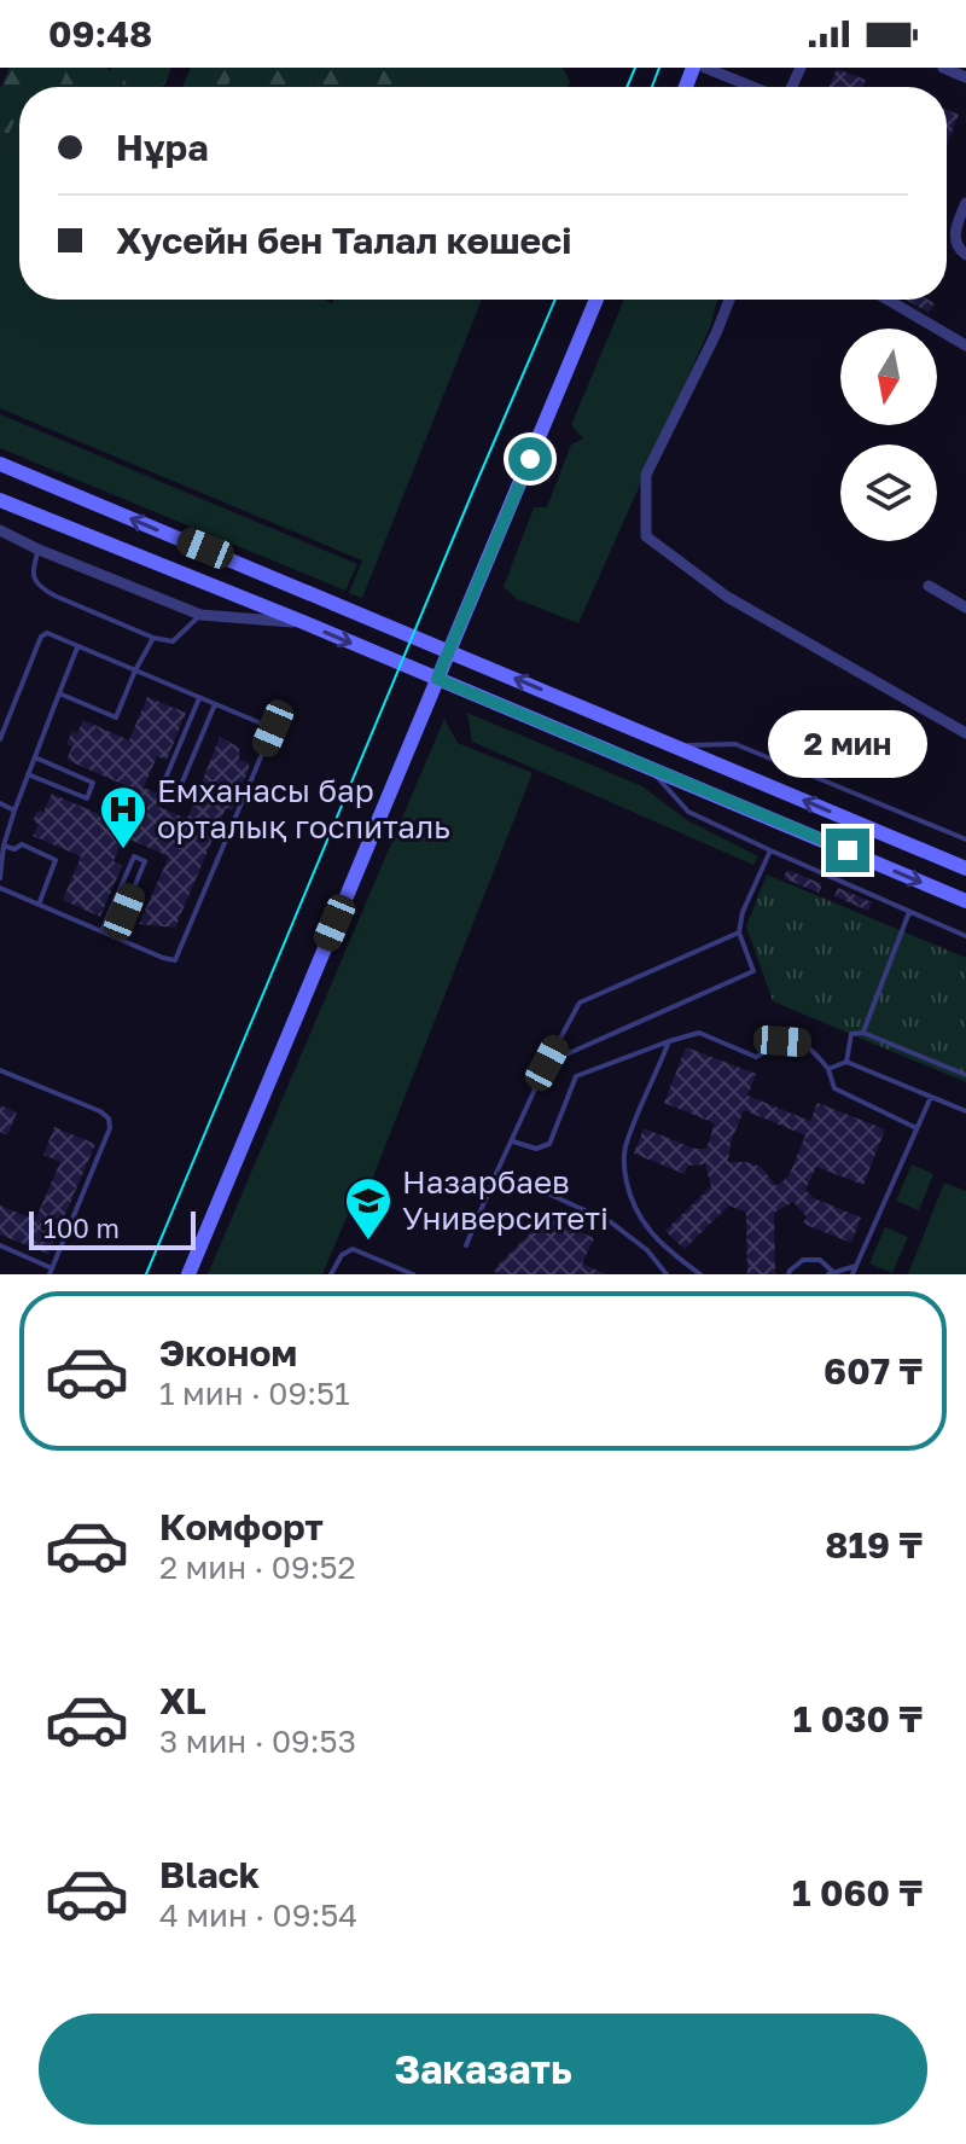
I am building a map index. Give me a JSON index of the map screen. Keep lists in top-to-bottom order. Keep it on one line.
{"places":{"hospital":["Емханасы бар орталық госпиталь"],"school or university":["Назарбаев Университеті"]},"scale_bar":"100 m","north":"bottom","page":{"status":"09:48","banner":["Нұра","Хусейн бен Талал көшесі"],"bubble":"2 мин","scale":"100 m","list":[{"name":"Эконом","note":"1 мин · 09:51","value":"607 ₸"},{"name":"Комфорт","note":"2 мин · 09:52","value":"819 ₸"},{"name":"XL","note":"3 мин · 09:53","value":"1 030 ₸"},{"name":"Black","note":"4 мин · 09:54","value":"1 060 ₸"}],"buttons":"Заказать"}}
